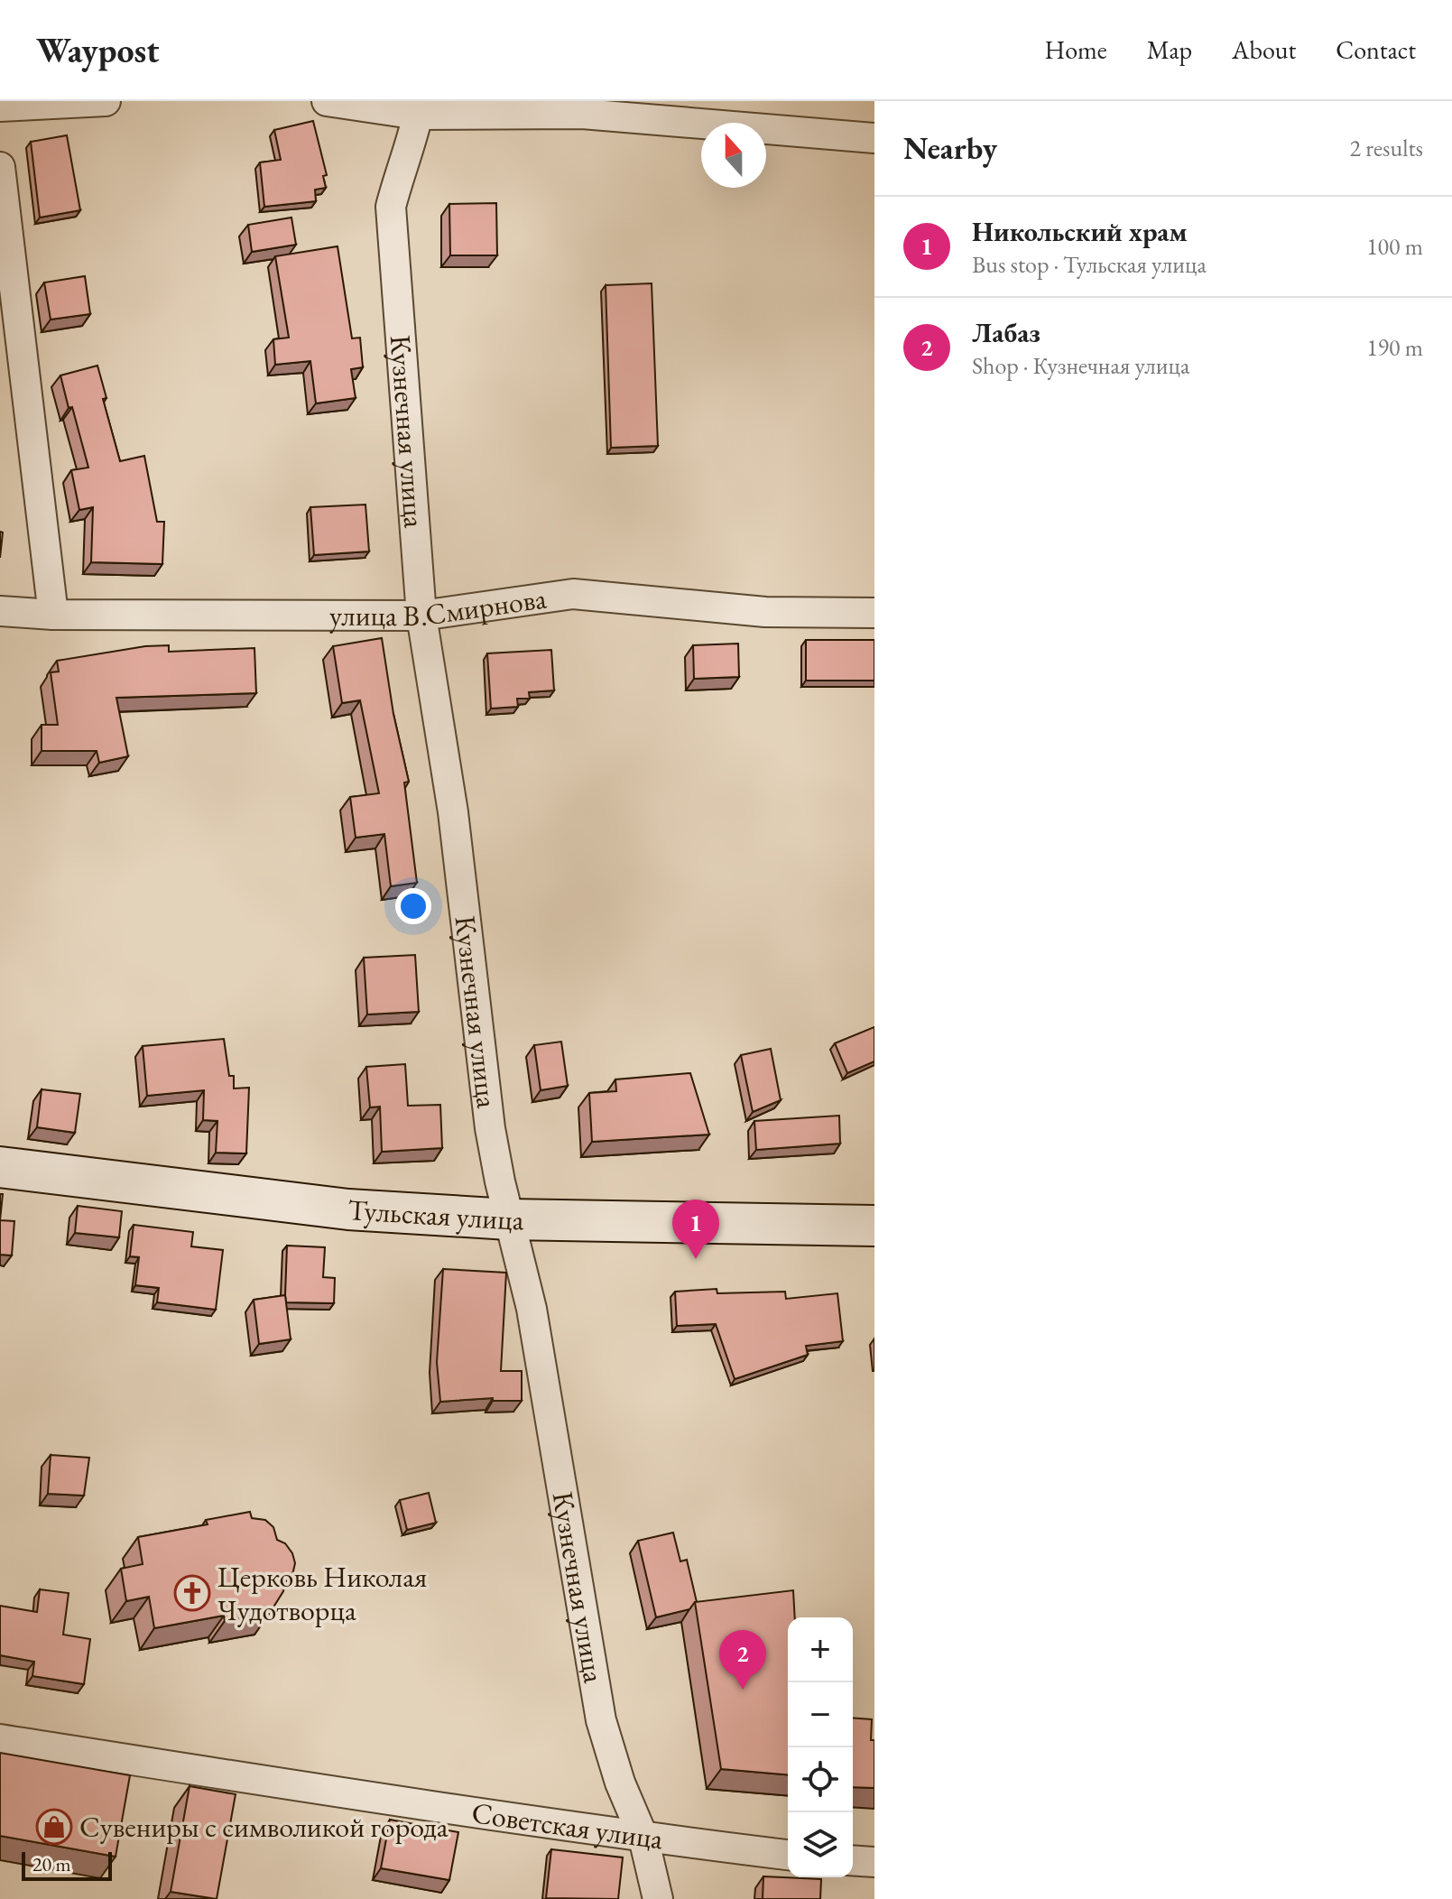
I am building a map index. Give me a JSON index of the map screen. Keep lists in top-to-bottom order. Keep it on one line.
{"streets":{"main road":["Тульская улица"],"street":["Кузнечная улица","улица В.Смирнова","Советская улица"]},"crossings":[["Кузнечная улица","улица В.Смирнова"],["Кузнечная улица","Тульская улица"],["Кузнечная улица","Советская улица"]],"places":{"church":["Церковь Николая Чудотворца"],"shop":["Сувениры с символикой города"]},"scale_bar":"20 m","north":"top","page":{"header":"Waypost","nav":["Home","Map","About","Contact"],"heading":["Nearby","2 results"],"list":[{"mark":"1","name":"Никольский храм","note":"Bus stop · Тульская улица","value":"100 m"},{"mark":"2","name":"Лабаз","note":"Shop · Кузнечная улица","value":"190 m"}],"pins":["1","2"],"map_buttons":["+","−"],"scale":"20 m"}}
